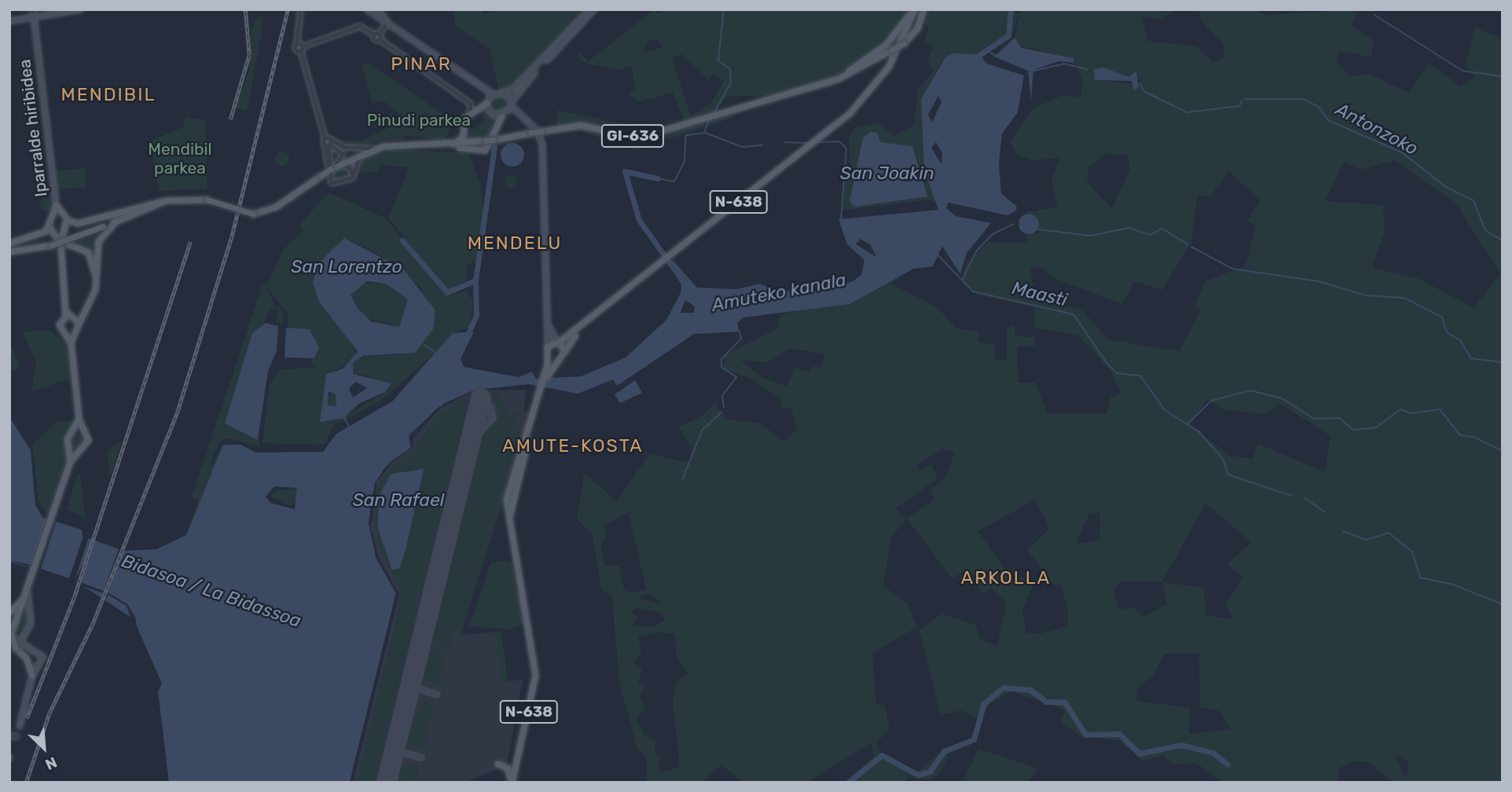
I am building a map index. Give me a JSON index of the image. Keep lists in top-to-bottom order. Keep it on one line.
{"streets":{"main road":["Iparralde hiribidea","GI-636","N-638"]},"crossings":[["GI-636","N-638"]],"districts":["PINAR","MENDIBIL","MENDELU","AMUTE-KOSTA","ARKOLLA"],"water":["Antonzoko","San Joakin","San Lorentzo","Amuteko kanala","Maasti","San Rafael","Bidasoa / La Bidassoa"],"parks":["Pinudi parkea","Mendibil parkea"],"north":"bottom right"}
